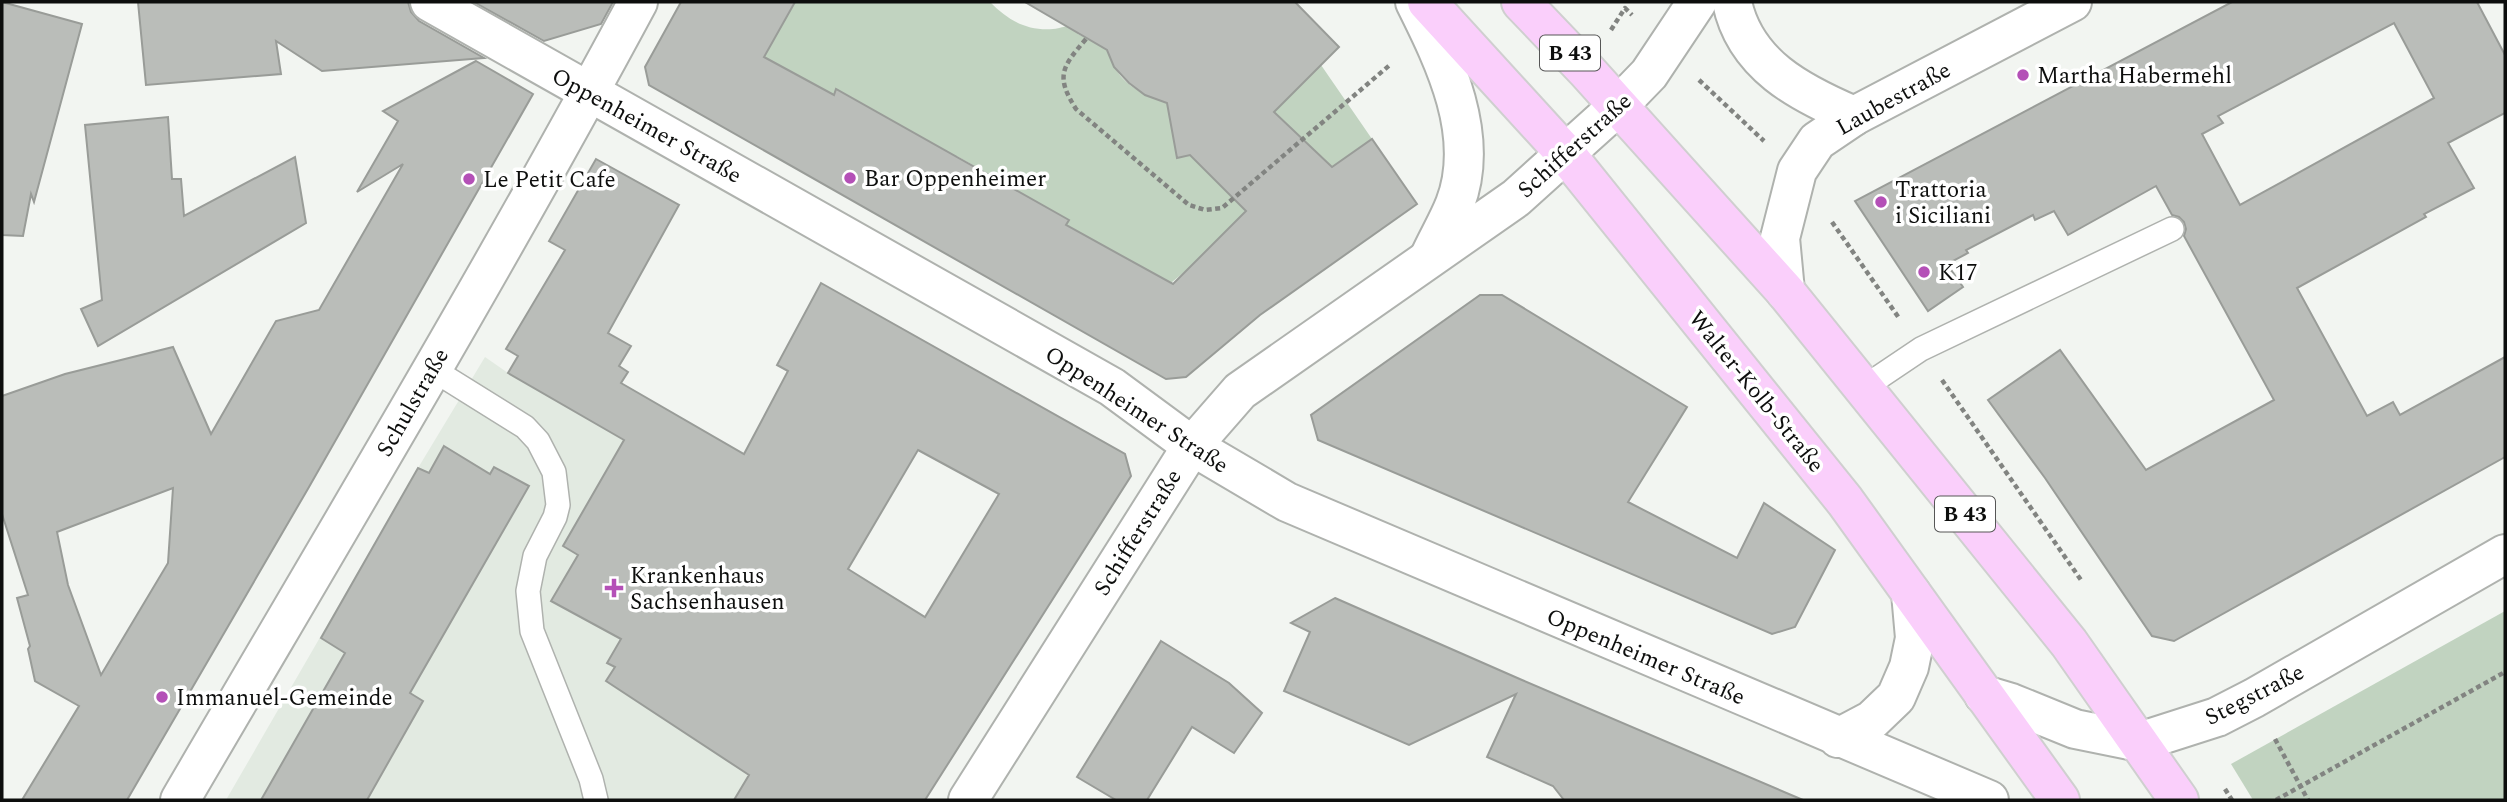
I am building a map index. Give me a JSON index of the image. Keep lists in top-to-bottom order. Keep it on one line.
{"streets":{"main road":["B 43","Walter-Kolb-Straße"],"street":["Laubestraße","Oppenheimer Straße","Schifferstraße","Schulstraße","Stegstraße"]},"crossings":[["B 43","Laubestraße"],["B 43","Schifferstraße"],["B 43","Stegstraße"],["Oppenheimer Straße","Schifferstraße"],["Oppenheimer Straße","Schulstraße"],["Schifferstraße","Walter-Kolb-Straße"],["Walter-Kolb-Straße","Stegstraße"]],"places":{"other":["Martha Habermehl","Bar Oppenheimer","Le Petit Cafe","Trattoria i Siciliani","K17","Immanuel-Gemeinde"],"health":["Krankenhaus Sachsenhausen"]}}
